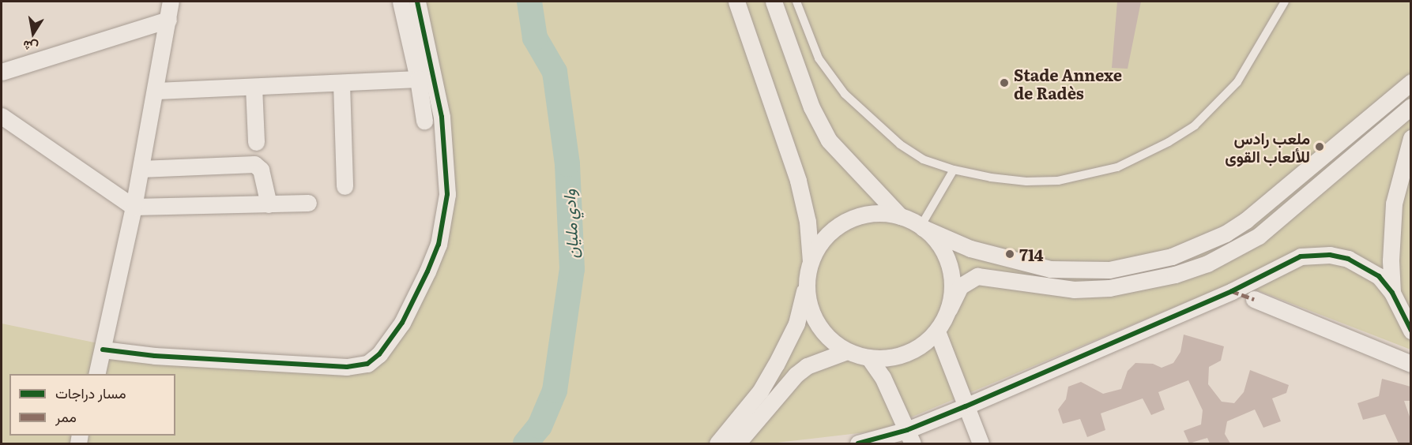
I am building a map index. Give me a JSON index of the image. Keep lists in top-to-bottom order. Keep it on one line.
{"water":["وادي مليان"],"places":["Stade Annexe de Radès","ملعب رادس للألعاب القوى","714"],"legend":["مسار دراجات","ممر"],"north":"bottom"}
